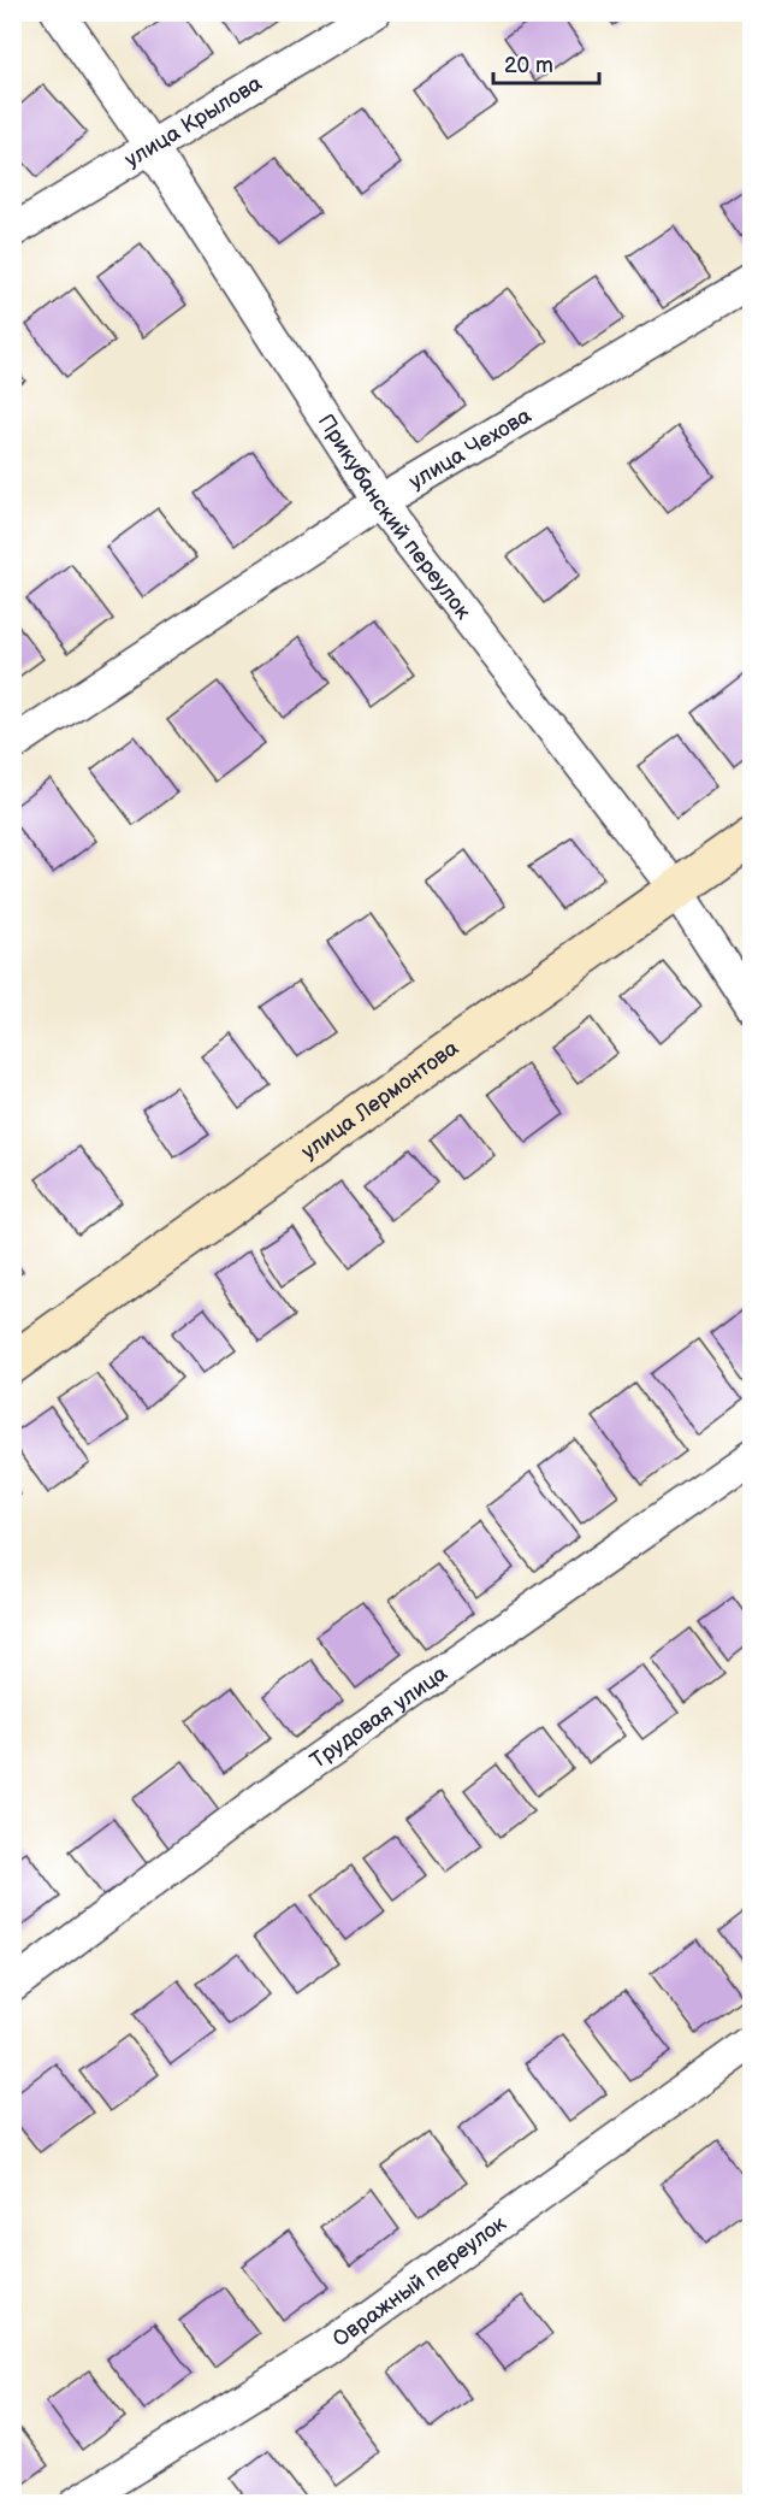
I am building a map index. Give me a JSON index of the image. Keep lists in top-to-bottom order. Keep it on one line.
{"streets":{"street":["улица Крылова","улица Чехова","Прикубанский переулок","улица Лермонтова","Трудовая улица","Овражный переулок"]},"crossings":[["улица Крылова","Прикубанский переулок"],["улица Чехова","Прикубанский переулок"],["Прикубанский переулок","улица Лермонтова"]],"scale_bar":"20 m"}
